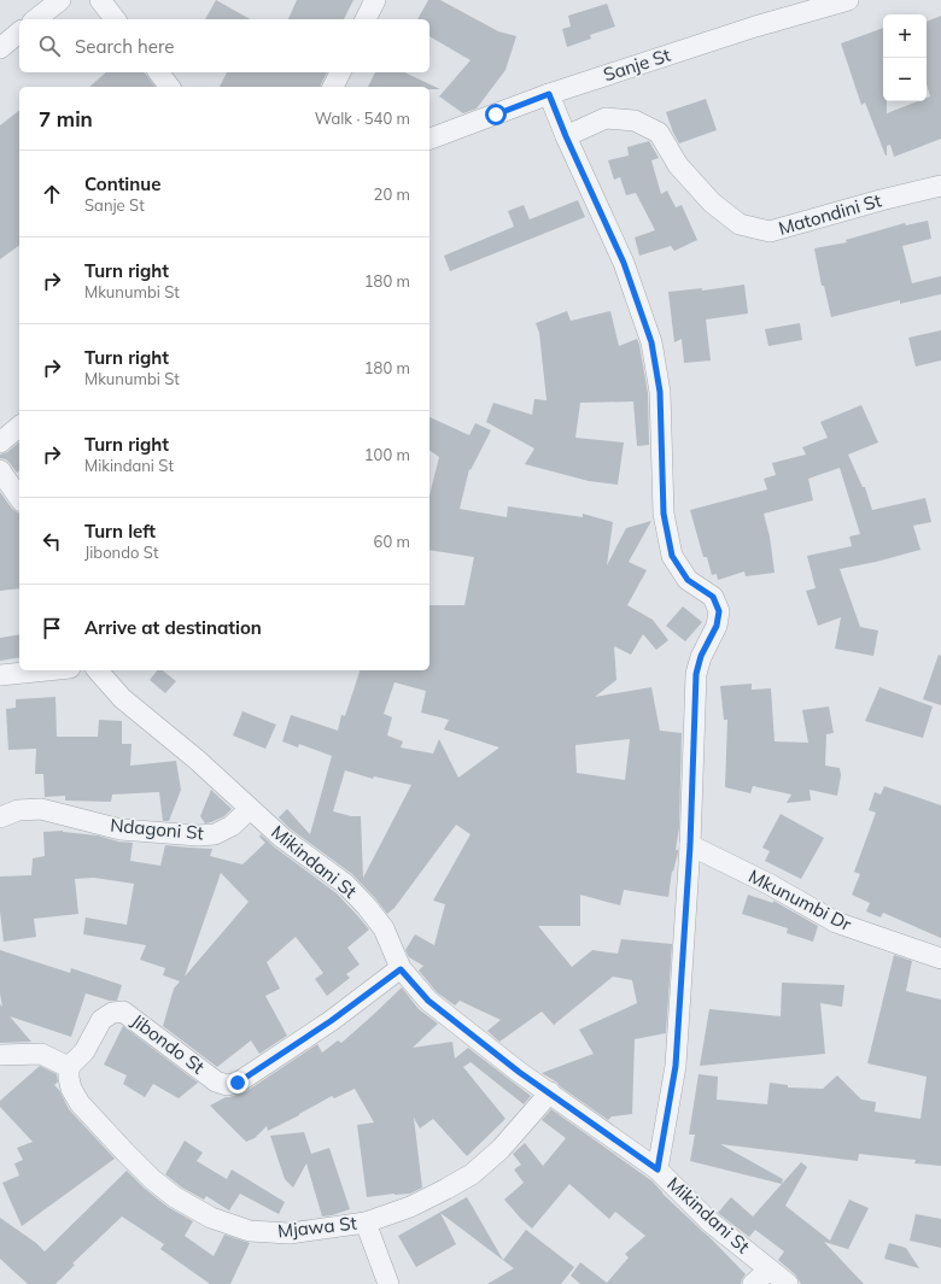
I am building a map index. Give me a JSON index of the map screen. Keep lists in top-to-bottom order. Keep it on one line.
{"streets":{"street":["Sanje St","Matondini St","Ndagoni St","Mikindani St","Mkunumbi Dr","Jibondo St","Mjawa St"]},"crossings":[["Ndagoni St","Mikindani St"],["Mikindani St","Jibondo St"],["Mikindani St","Mjawa St"],["Jibondo St","Mjawa St"]],"page":{"map_buttons":["+","−"],"search":"Search here","heading":["7 min","Walk · 540 m"],"list":[["Continue","Sanje St","20 m"],["Turn right","Mkunumbi St","180 m"],["Turn right","Mkunumbi St","180 m"],["Turn right","Mikindani St","100 m"],["Turn left","Jibondo St","60 m"],"Arrive at destination"]}}
